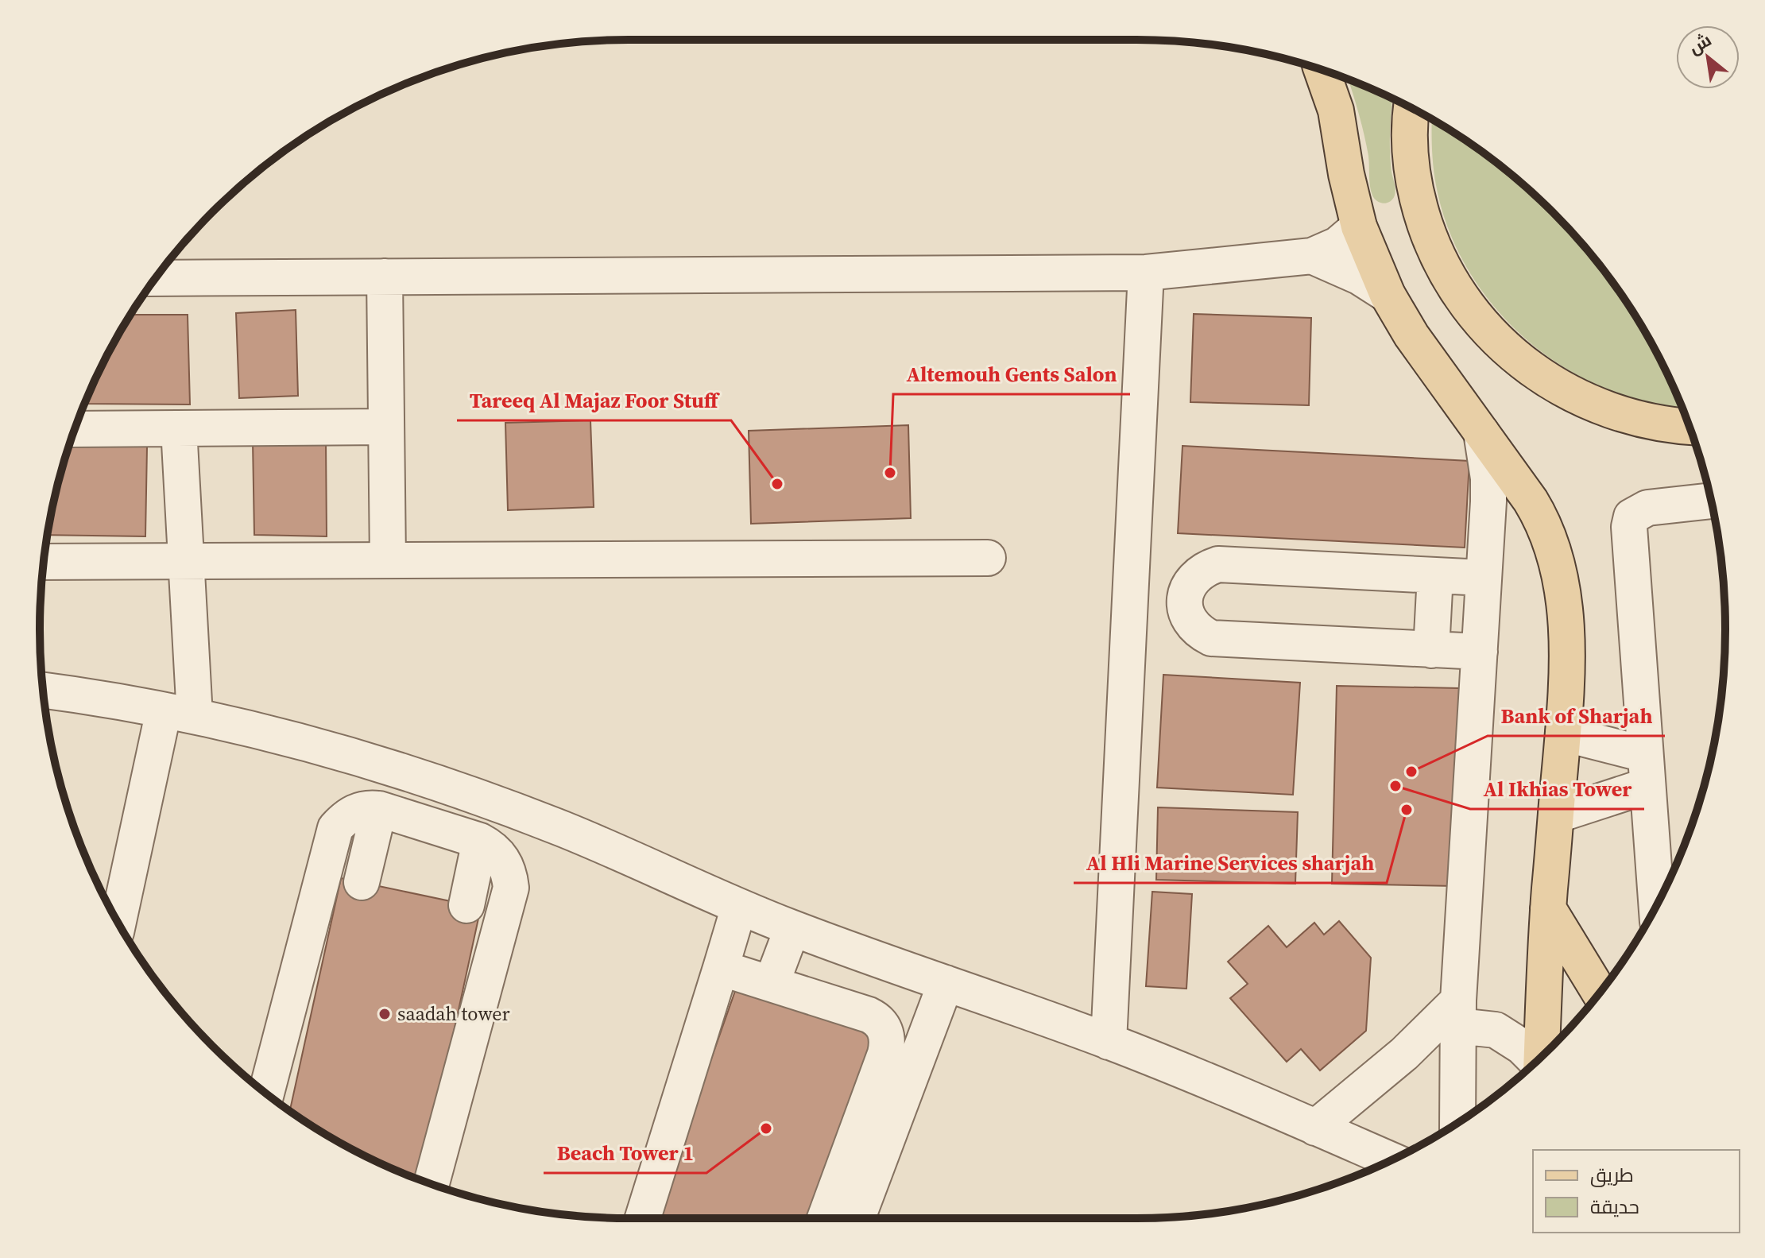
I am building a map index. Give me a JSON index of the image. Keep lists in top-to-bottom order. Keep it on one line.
{"places":["Altemouh Gents Salon","Tareeq Al Majaz Foor Stuff","Bank of Sharjah","Al Ikhias Tower","Al Hli Marine Services sharjah","saadah tower","Beach Tower 1"],"legend":["طريق","حديقة"],"north":"top left"}
